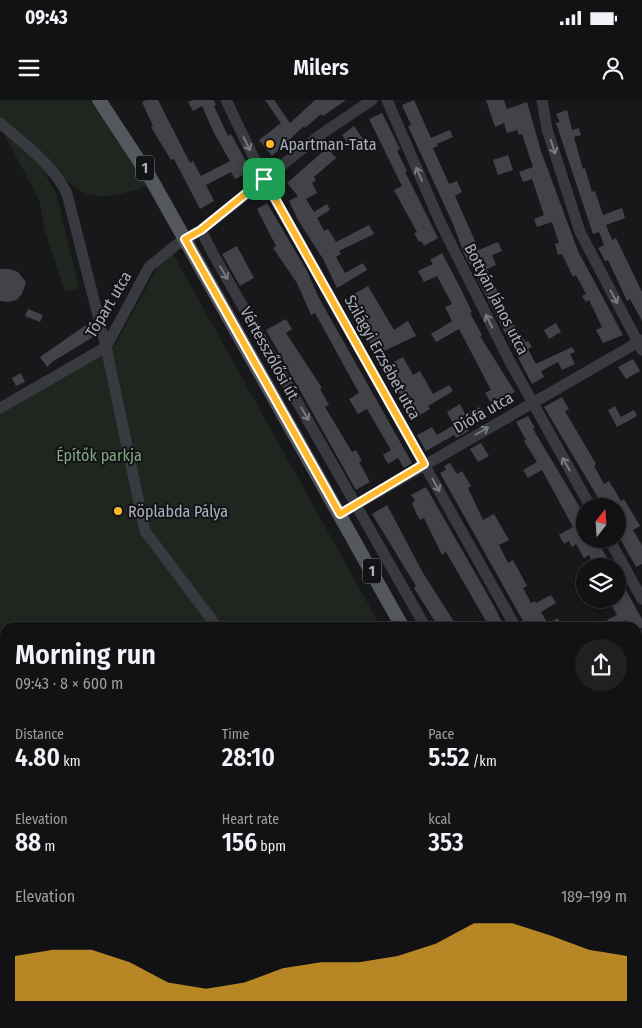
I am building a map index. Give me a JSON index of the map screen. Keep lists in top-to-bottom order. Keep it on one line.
{"streets":{"main road":["1","Vértesszőlősi út"],"street":["Bottyán János utca","Tópart utca","Szilágyi Erzsébet utca","Diófa utca"]},"crossings":[["Bottyán János utca","Diófa utca"],["Tópart utca","Vértesszőlősi út"],["Tópart utca","Szilágyi Erzsébet utca"],["Vértesszőlősi út","Diófa utca"],["Szilágyi Erzsébet utca","Diófa utca"]],"one_way":["Bottyán János utca","Szilágyi Erzsébet utca","Diófa utca"],"parks":["Építők parkja"],"places":["Apartman-Tata","Röplabda Pálya"],"north":"top","page":{"status":"09:43","header":"Milers","heading":["Morning run","09:43 · 8 × 600 m"],"stats":[["Distance","4.80 km"],["Time","28:10"],["Pace","5:52 /km"],["Elevation","88 m"],["Heart rate","156 bpm"],["kcal","353"]],"chart":["Elevation","189–199 m"]}}
